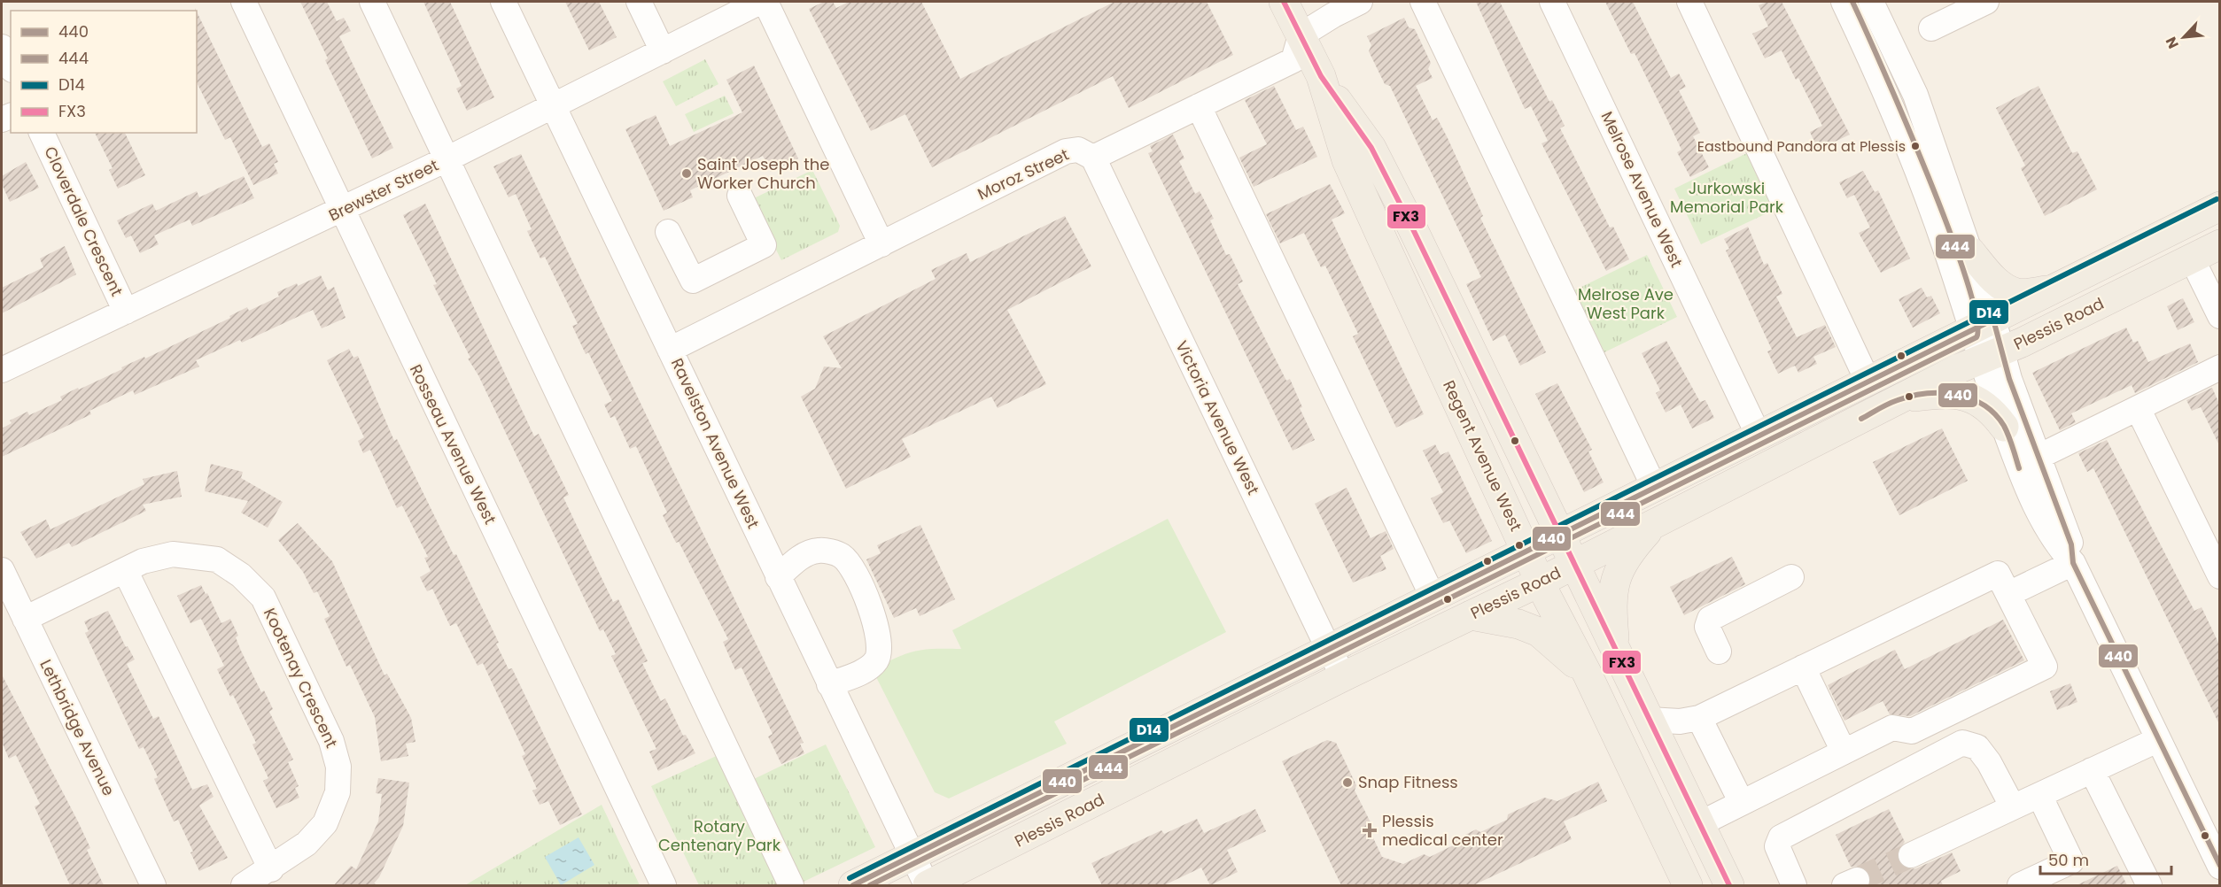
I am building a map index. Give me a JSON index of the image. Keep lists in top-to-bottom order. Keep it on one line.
{"streets":{"main road":["Plessis Road","Regent Avenue West"],"street":["Moroz Street","Melrose Avenue West","Brewster Street","Cloverdale Crescent","Victoria Avenue West","Ravelston Avenue West","Rosseau Avenue West","Kootenay Crescent","Lethbridge Avenue"]},"crossings":[["Moroz Street","Victoria Avenue West"],["Moroz Street","Ravelston Avenue West"],["Moroz Street","Regent Avenue West"],["Melrose Avenue West","Plessis Road"],["Brewster Street","Cloverdale Crescent"],["Brewster Street","Ravelston Avenue West"],["Brewster Street","Rosseau Avenue West"],["Plessis Road","Victoria Avenue West"],["Plessis Road","Ravelston Avenue West"],["Plessis Road","Regent Avenue West"],["Kootenay Crescent","Lethbridge Avenue"]],"parks":["Jurkowski Memorial Park","Melrose Ave West Park","Rotary Centenary Park"],"places":{"other":["Eastbound Pandora at Plessis","Saint Joseph the Worker Church","Snap Fitness"],"health":["Plessis medical center"]},"lines":["transit line 444","transit line FX3","transit line D14","transit line 440"],"legend":["440","444","D14","FX3"],"scale_bar":"50 m","north":"bottom left"}
